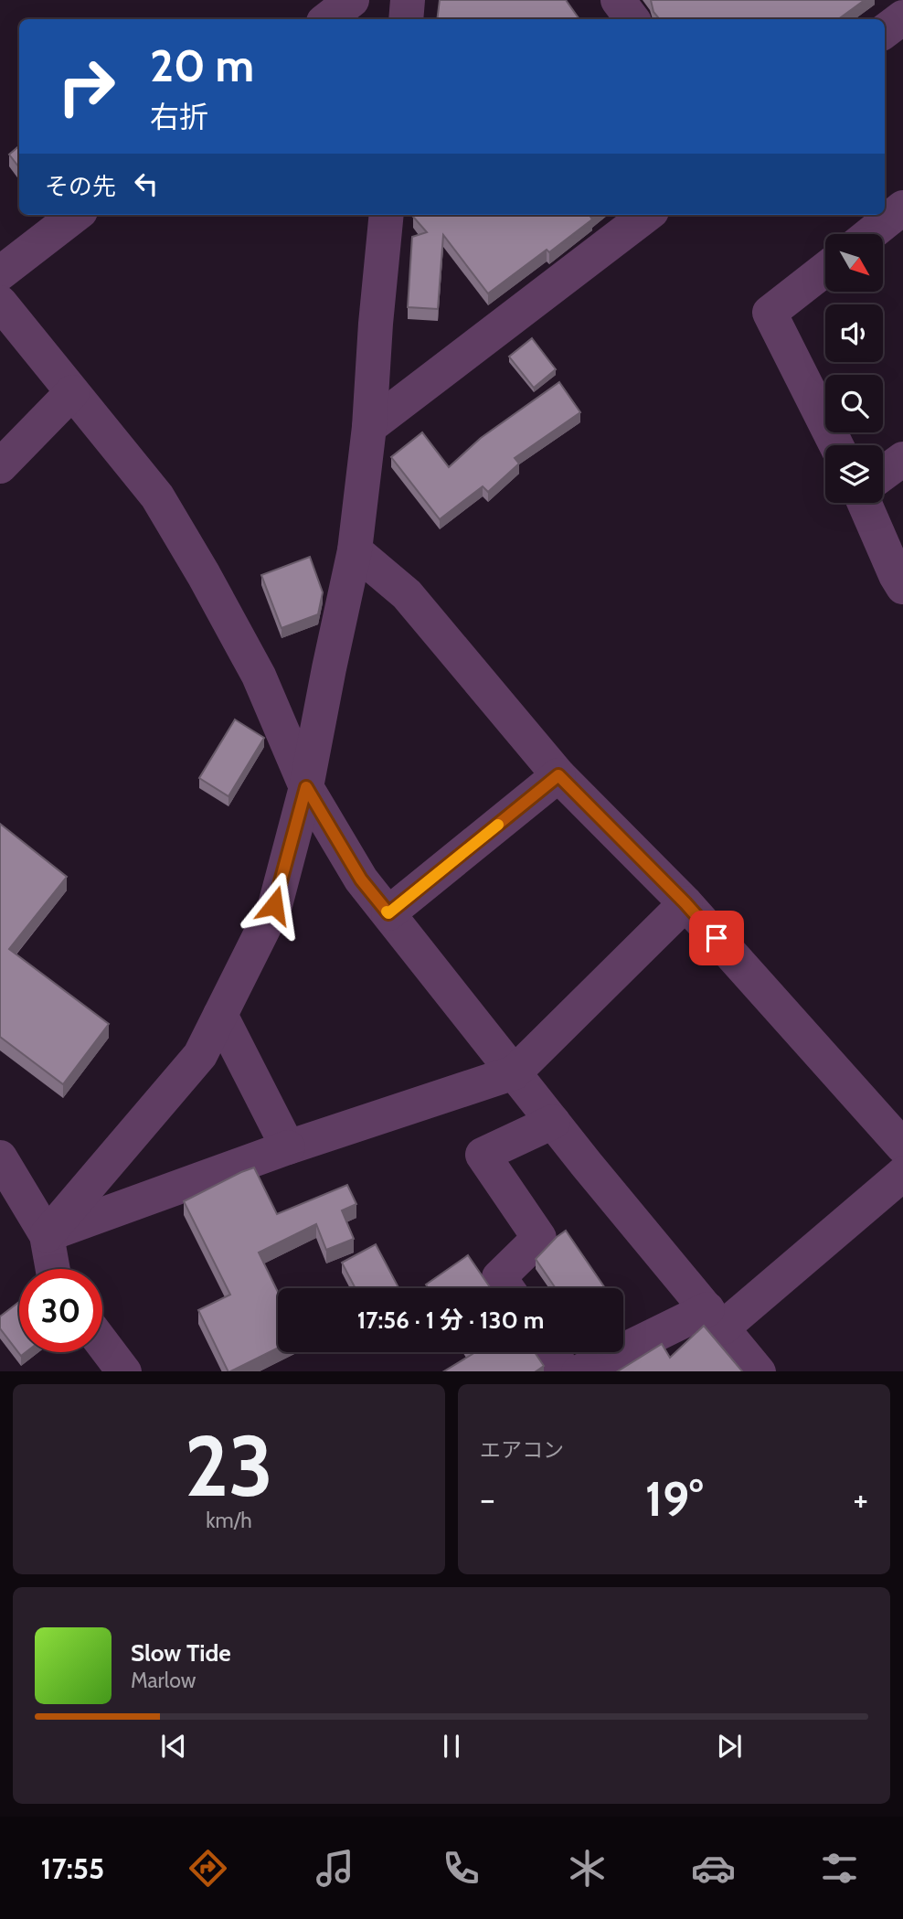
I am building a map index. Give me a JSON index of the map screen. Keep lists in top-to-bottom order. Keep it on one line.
{"north":"bottom right","page":{"turn":["20 m","右折"],"then":"その先","limit":"30","trip":"17:56 · 1 分 · 130 m","tile":[["23","km/h"],"エアコン"],"heat":["−","19°","+"],"song":["Slow Tide","Marlow"],"tabs":"17:55"}}
